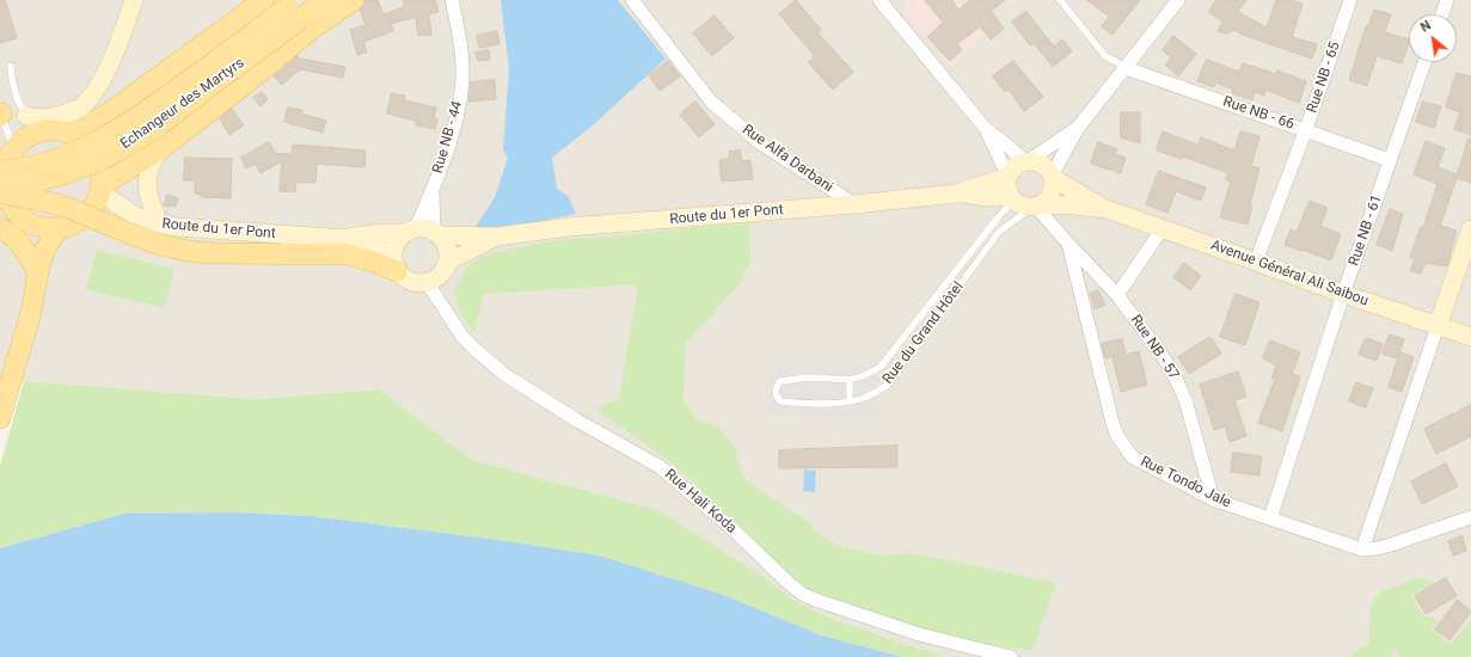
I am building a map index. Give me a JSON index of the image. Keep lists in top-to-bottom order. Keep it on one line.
{"streets":{"main road":["Echangeur des Martyrs"],"street":["Rue NB - 65","Rue NB - 66","Rue NB - 44","Rue Alfa Darbani","Route du 1er Pont","Rue NB - 61","Avenue Général Ali Saibou","Rue NB - 57","Rue Tondo Jale","Rue Hali Koda"],"lane":["Rue du Grand Hôtel"]},"crossings":[["Rue NB - 65","Rue NB - 66"],["Rue NB - 65","Avenue Général Ali Saibou"],["Rue NB - 66","Rue NB - 61"],["Rue NB - 44","Route du 1er Pont"],["Rue NB - 44","Rue Hali Koda"],["Rue Alfa Darbani","Route du 1er Pont"],["Route du 1er Pont","Avenue Général Ali Saibou"],["Route du 1er Pont","Rue du Grand Hôtel"],["Route du 1er Pont","Rue Tondo Jale"],["Route du 1er Pont","Rue Hali Koda"],["Rue NB - 61","Avenue Général Ali Saibou"],["Rue NB - 61","Rue Tondo Jale"],["Avenue Général Ali Saibou","Rue du Grand Hôtel"],["Avenue Général Ali Saibou","Rue Tondo Jale"],["Rue du Grand Hôtel","Rue Tondo Jale"],["Rue NB - 57","Rue Tondo Jale"]],"north":"top left"}
